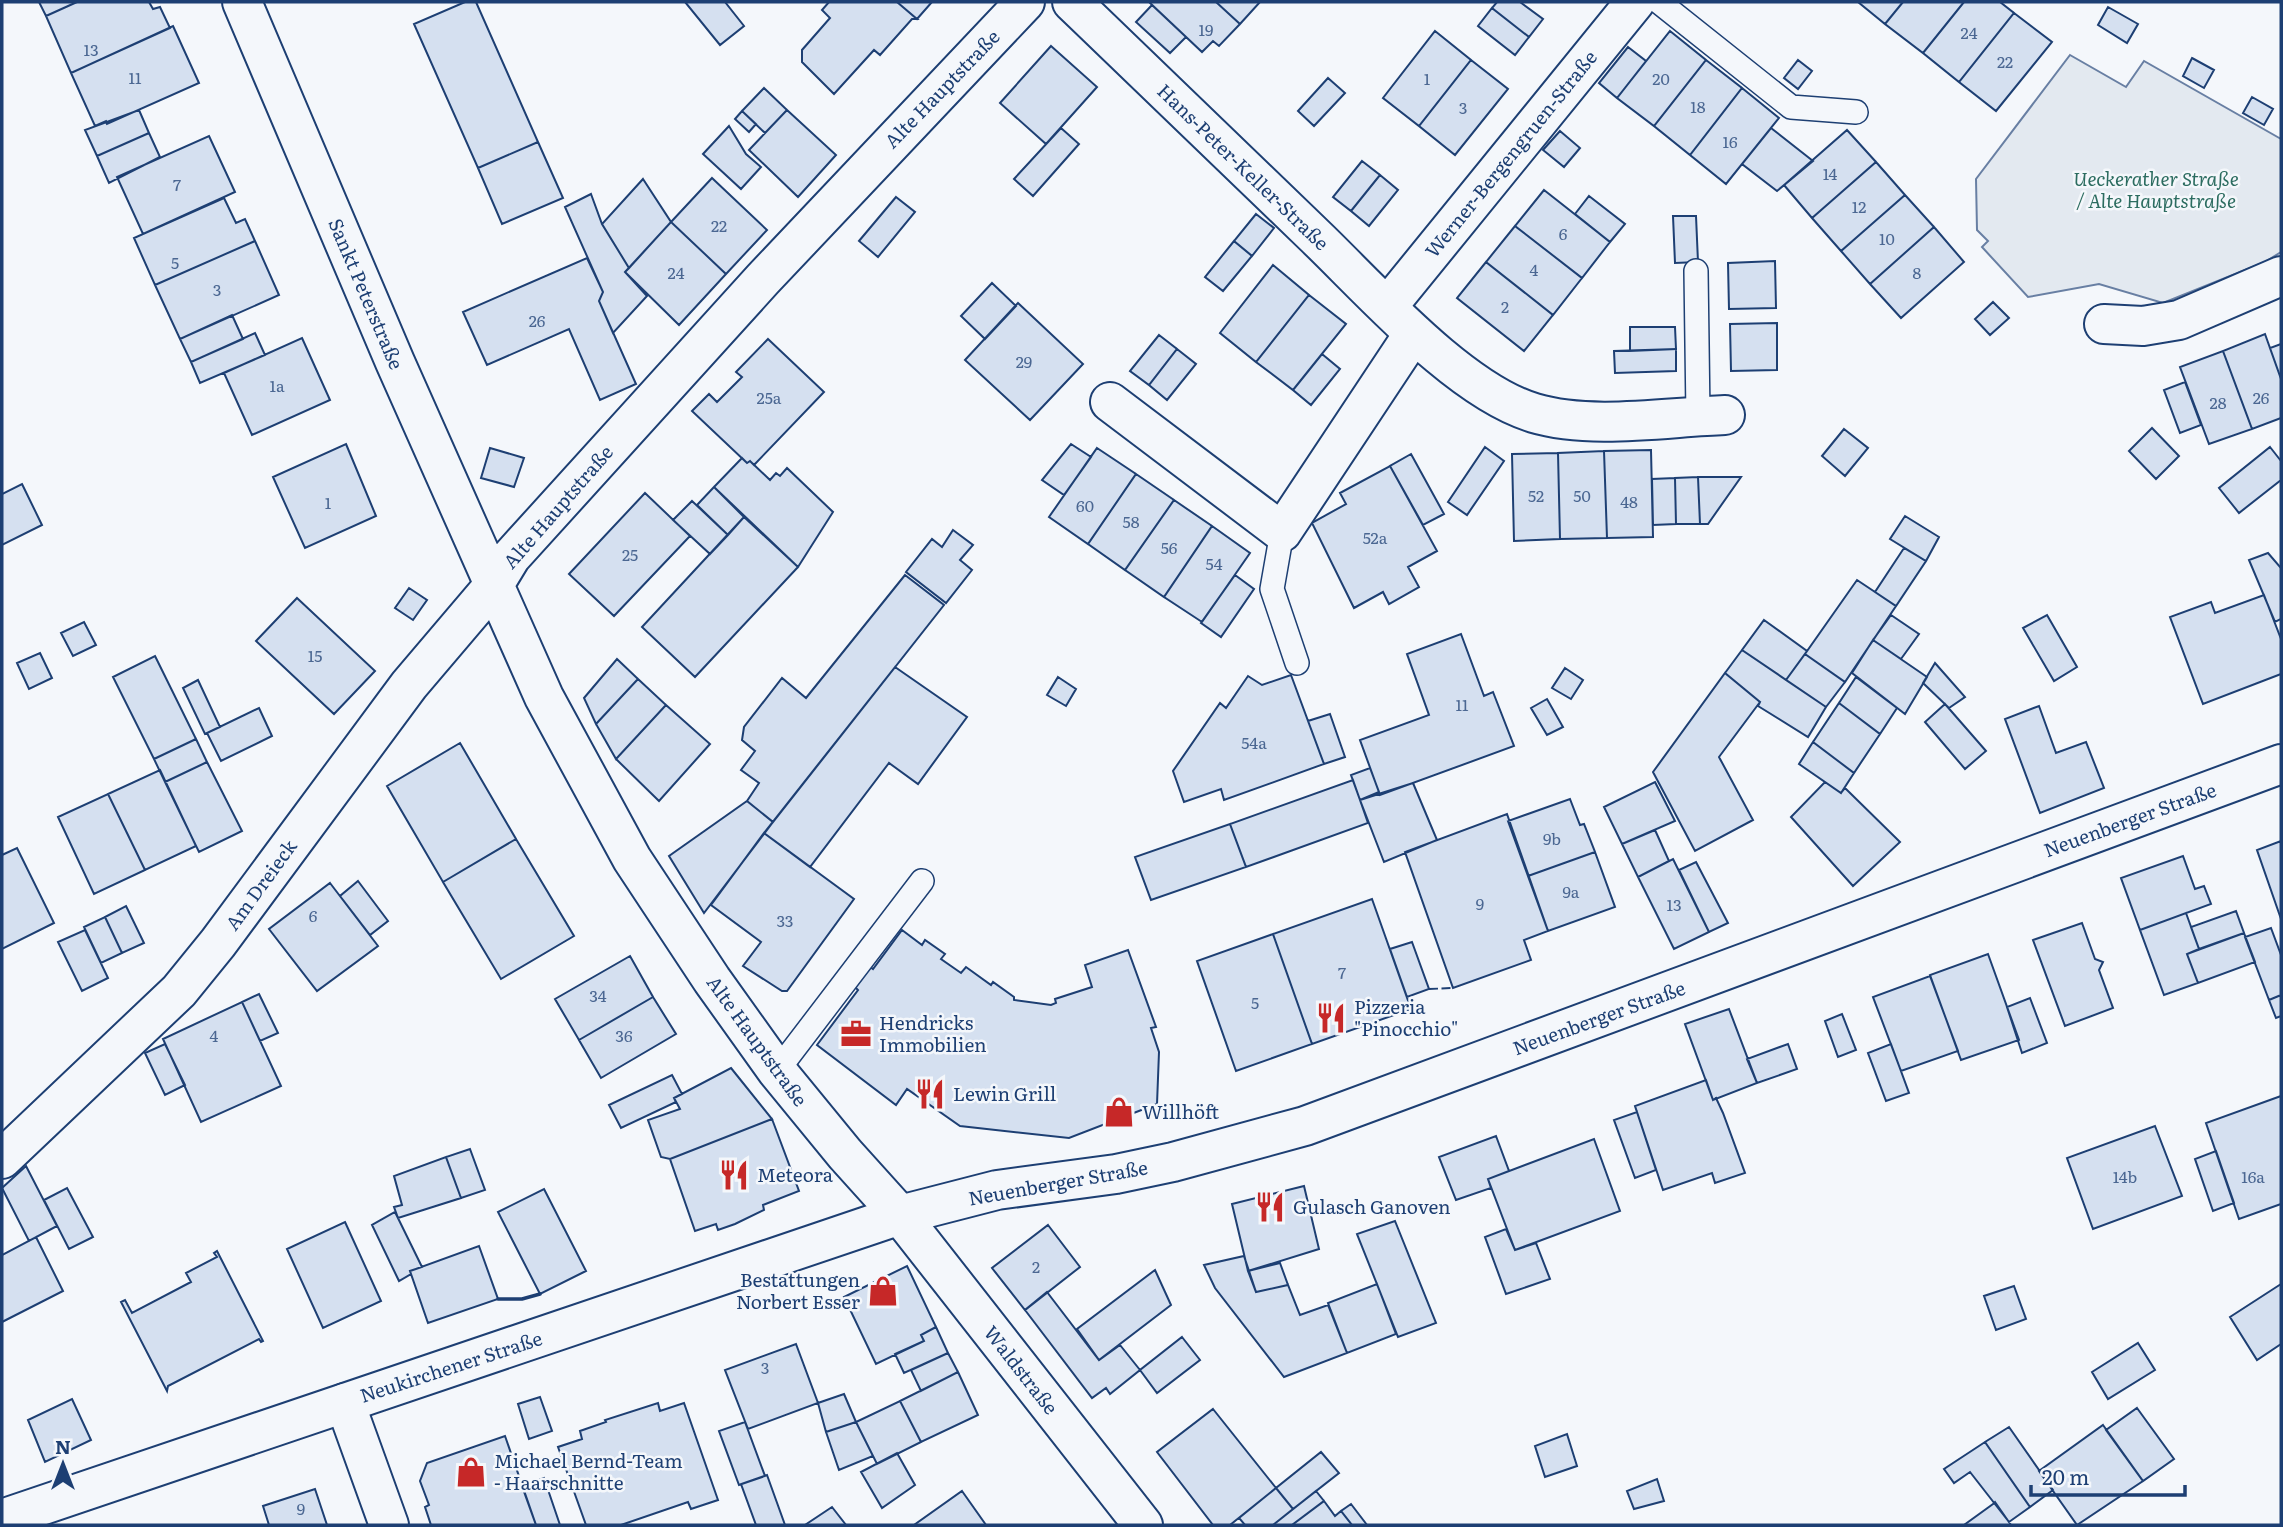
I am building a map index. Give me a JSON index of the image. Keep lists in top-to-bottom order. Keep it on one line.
{"streets":{"street":["Alte Hauptstraße","Werner-Bergengruen-Straße","Hans-Peter-Keller-Straße","Sankt Peterstraße","Neuenberger Straße","Am Dreieck","Neukirchener Straße","Waldstraße"]},"crossings":[["Alte Hauptstraße","Sankt Peterstraße"],["Alte Hauptstraße","Neuenberger Straße"],["Alte Hauptstraße","Am Dreieck"],["Alte Hauptstraße","Neukirchener Straße"],["Alte Hauptstraße","Waldstraße"],["Werner-Bergengruen-Straße","Hans-Peter-Keller-Straße"],["Sankt Peterstraße","Am Dreieck"],["Neuenberger Straße","Neukirchener Straße"],["Neuenberger Straße","Waldstraße"],["Neukirchener Straße","Waldstraße"]],"parks":["Ueckerather Straße / Alte Hauptstraße"],"places":{"restaurant":["Pizzeria \"Pinocchio\"","Lewin Grill","Meteora","Gulasch Ganoven"],"office":["Hendricks Immobilien"],"shop":["Willhöft","Bestattungen Norbert Esser","Michael Bernd-Team - Haarschnitte"]},"house_numbers":["19","24","13","22","11","1","20","18","3","16","14","7","12","22","6","10","5","4","24","8","3","2","26","29","1a","25a","26","28","52","50","48","1","60","58","52a","56","25","54","15","11","54a","9b","9a","9","13","6","33","7","34","5","4","36","14b","16a","2","3","9"],"scale_bar":"20 m","north":"top"}
